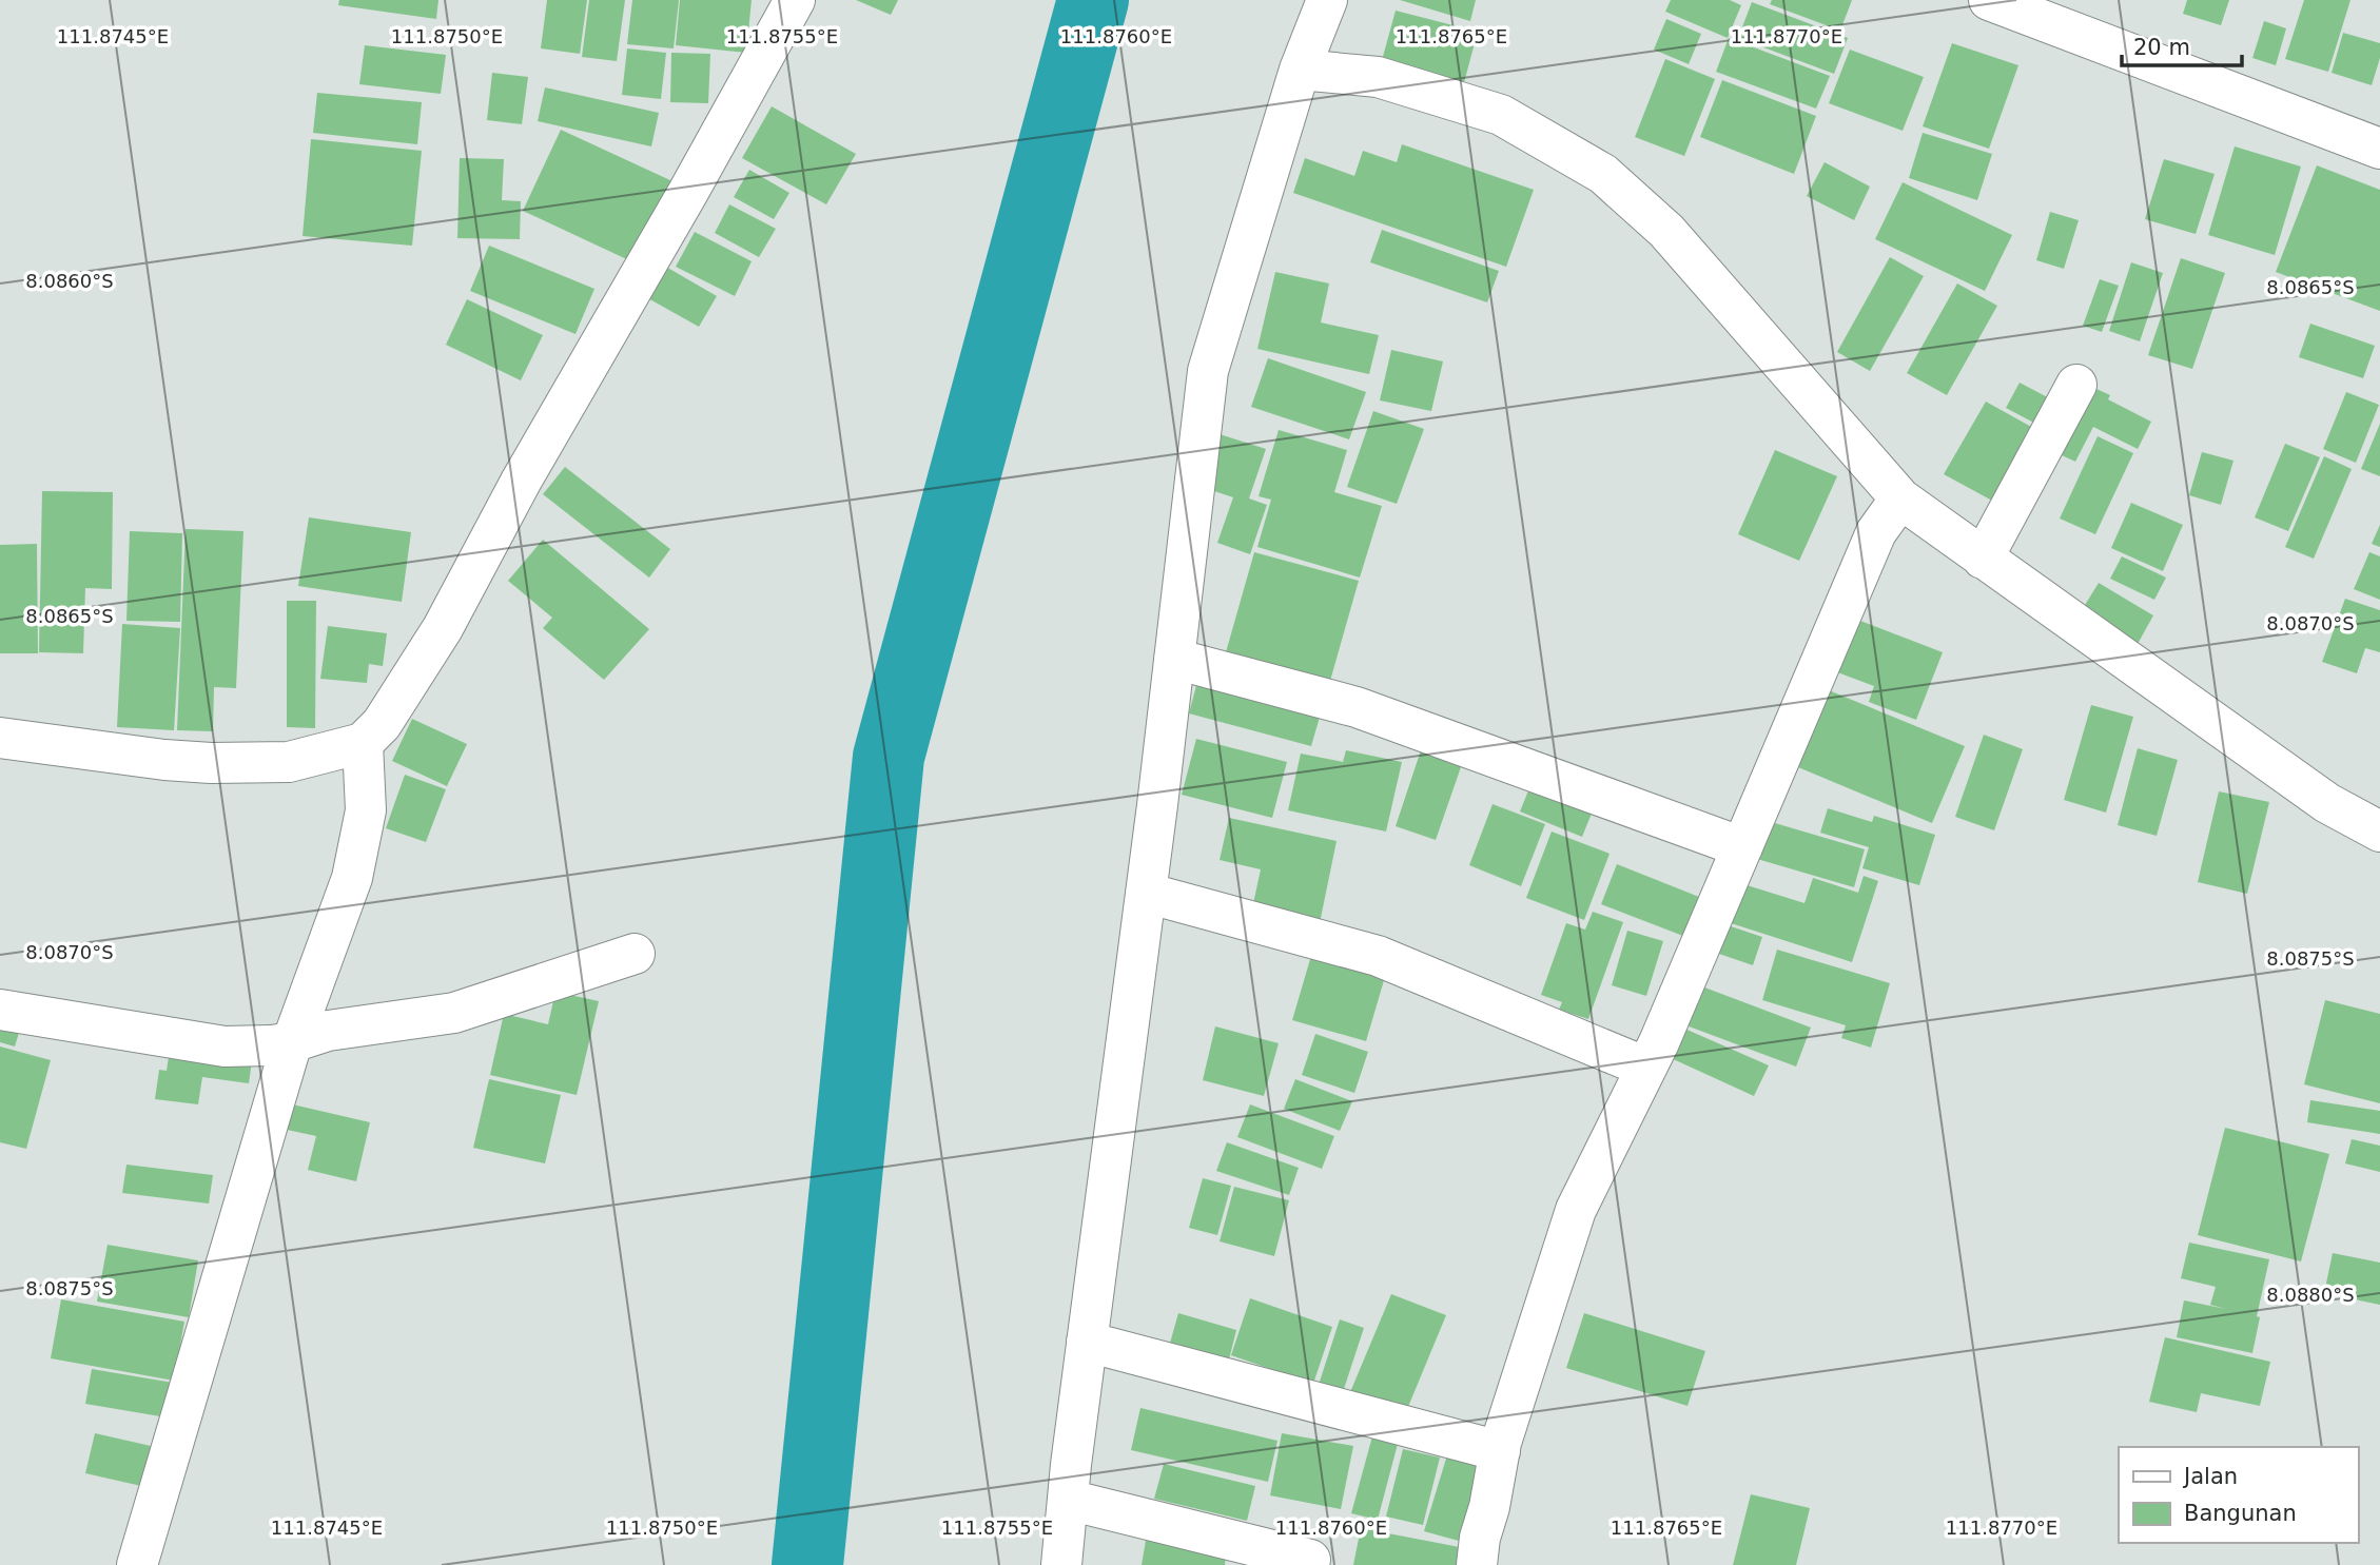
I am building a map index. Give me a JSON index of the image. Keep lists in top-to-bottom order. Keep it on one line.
{"legend":["Jalan","Bangunan"],"scale_bar":"20 m","coordinates":["111.8745°E","111.8750°E","111.8755°E","111.8760°E","111.8765°E","111.8770°E","8.0860°S","8.0865°S","8.0870°S","8.0875°S","8.0880°S"]}
